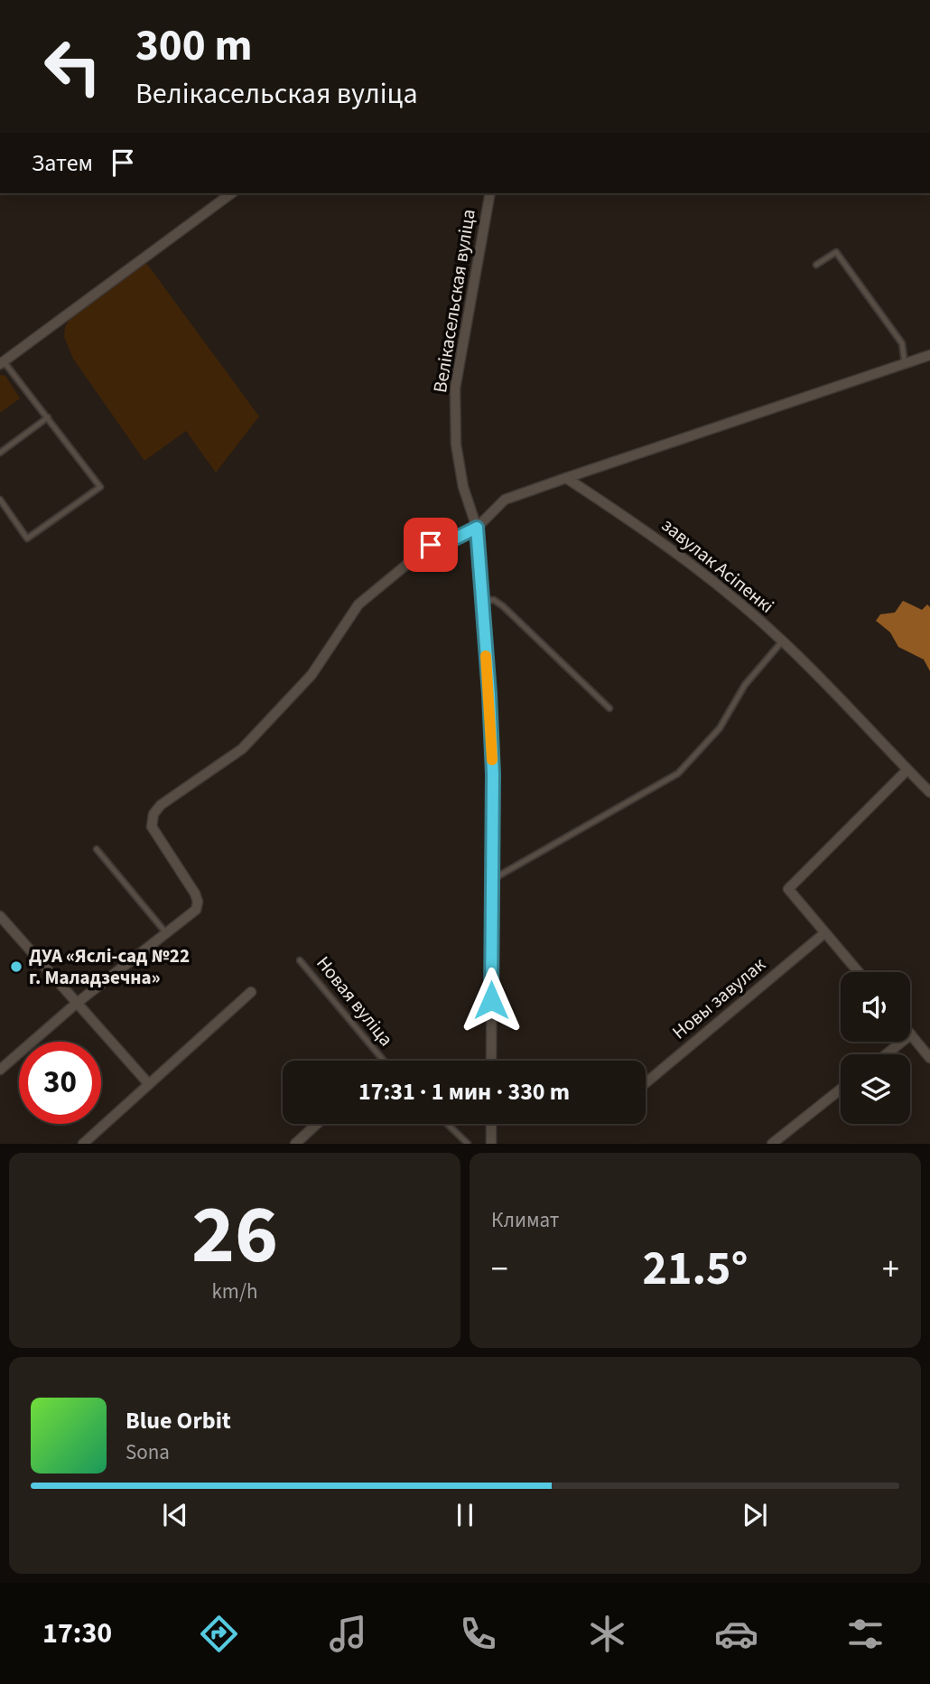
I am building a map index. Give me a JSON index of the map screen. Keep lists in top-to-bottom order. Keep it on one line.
{"streets":{"street":["Велікасельская вуліца","завулак Асіпенкі","Новы завулак"],"lane":["Новая вуліца"]},"places":["ДУА «Яслі-сад №22 г. Маладзечна»"],"page":{"turn":["300 m","Велікасельская вуліца"],"then":"Затем","limit":"30","trip":"17:31 · 1 мин · 330 m","tile":[["26","km/h"],"Климат"],"heat":["−","21.5°","+"],"song":["Blue Orbit","Sona"],"tabs":"17:30"}}
